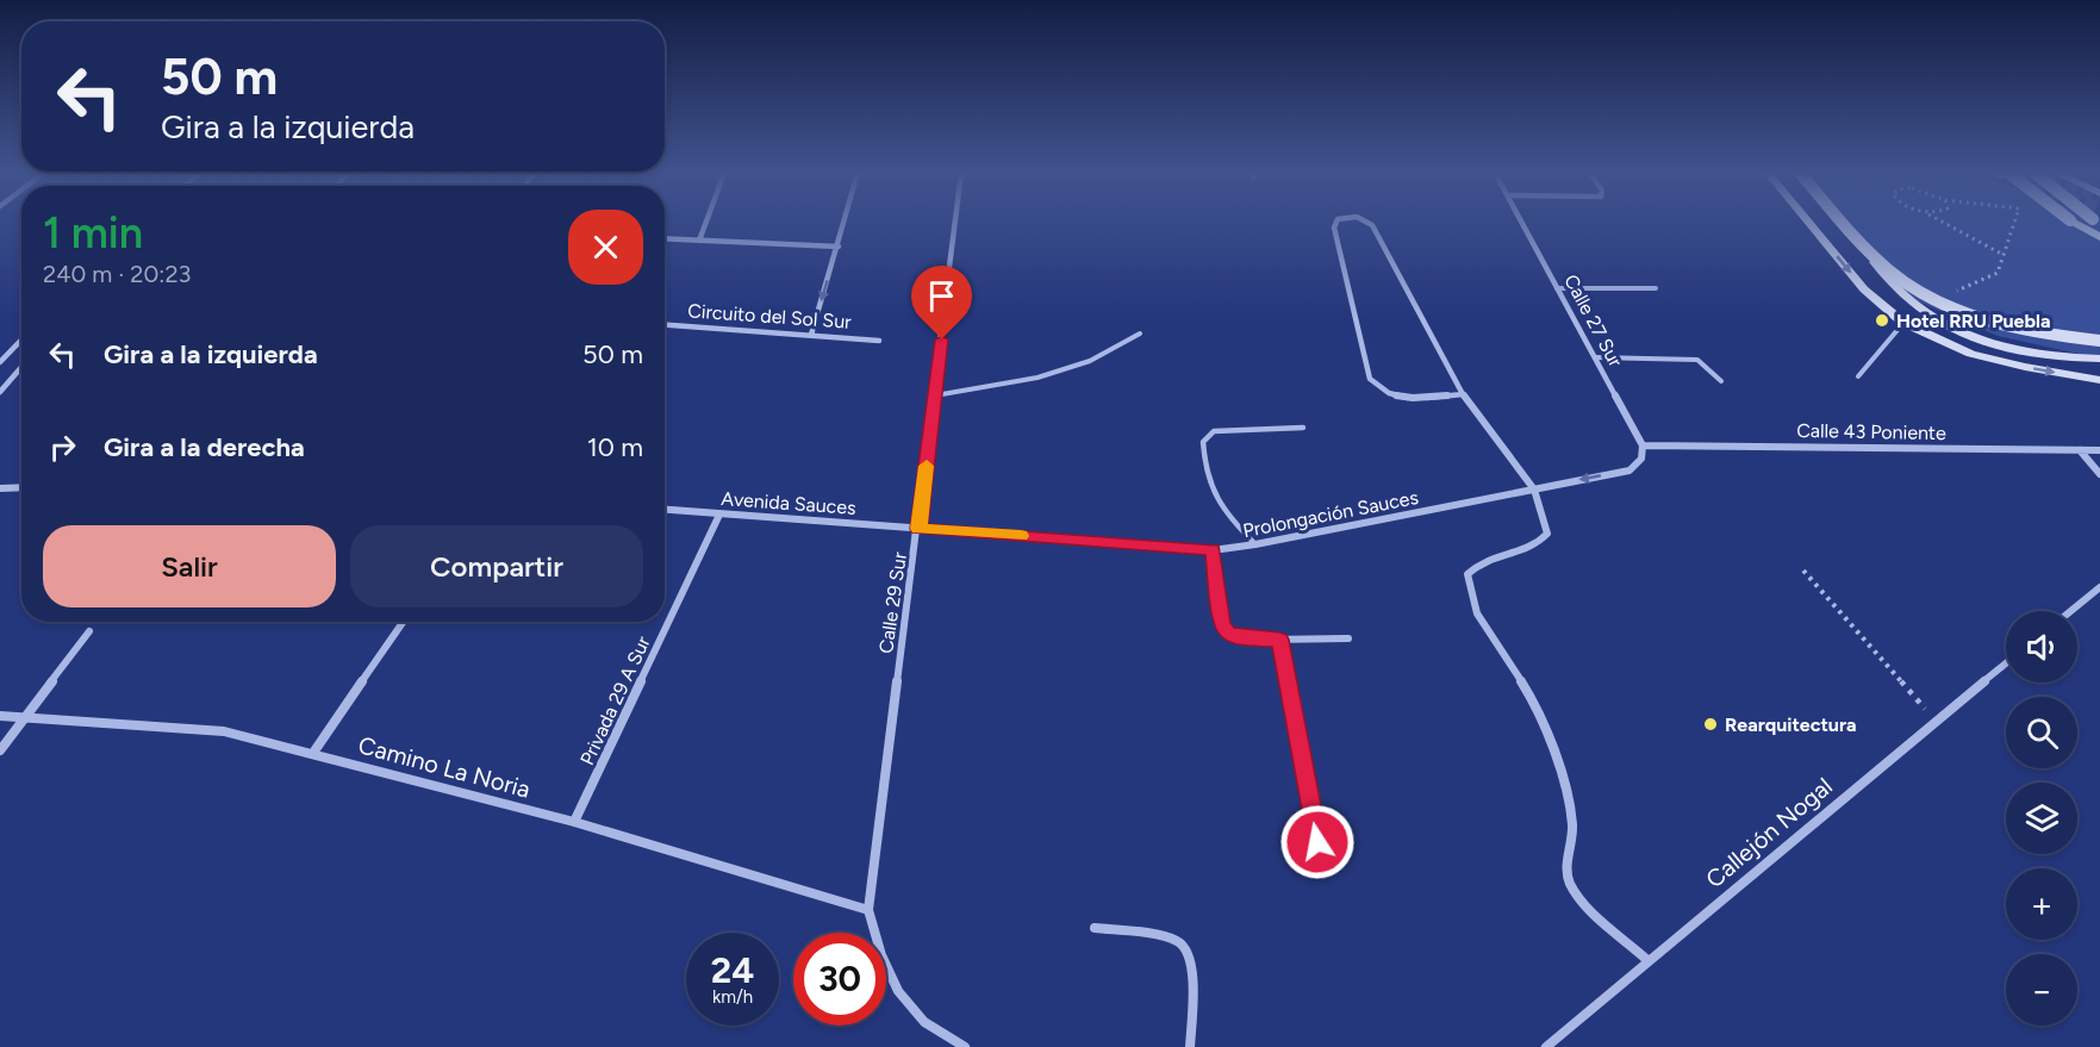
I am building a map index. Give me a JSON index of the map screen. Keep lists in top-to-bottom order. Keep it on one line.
{"streets":{"street":["Circuito del Sol Sur","Calle 27 Sur","Calle 43 Poniente","Avenida Sauces","Prolongación Sauces","Calle 29 Sur","Privada 29 A Sur","Camino La Noria","Callejón Nogal"]},"crossings":[["Calle 27 Sur","Calle 43 Poniente"],["Calle 27 Sur","Prolongación Sauces"],["Calle 43 Poniente","Prolongación Sauces"],["Avenida Sauces","Prolongación Sauces"],["Avenida Sauces","Calle 29 Sur"],["Avenida Sauces","Privada 29 A Sur"],["Prolongación Sauces","Calle 29 Sur"],["Calle 29 Sur","Camino La Noria"],["Privada 29 A Sur","Camino La Noria"]],"places":["Hotel RRU Puebla","Rearquitectura"],"page":{"turn":["50 m","Gira a la izquierda"],"heading":["1 min","240 m · 20:23"],"list":[{"name":"Gira a la izquierda","value":"50 m"},{"name":"Gira a la derecha","value":"10 m"}],"buttons":["Salir","Compartir"],"map_buttons":["+","−"],"speed":"24 km/h","limit":"30"}}
